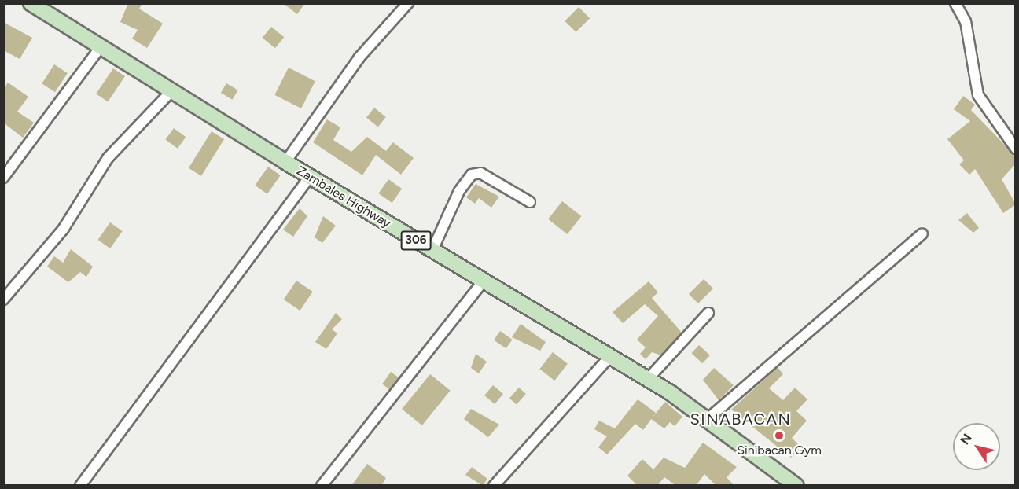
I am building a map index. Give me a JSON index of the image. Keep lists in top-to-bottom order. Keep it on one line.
{"streets":{"main road":["Zambales Highway","306"]},"districts":["SINABACAN"],"places":["Sinibacan Gym"],"north":"top left"}
